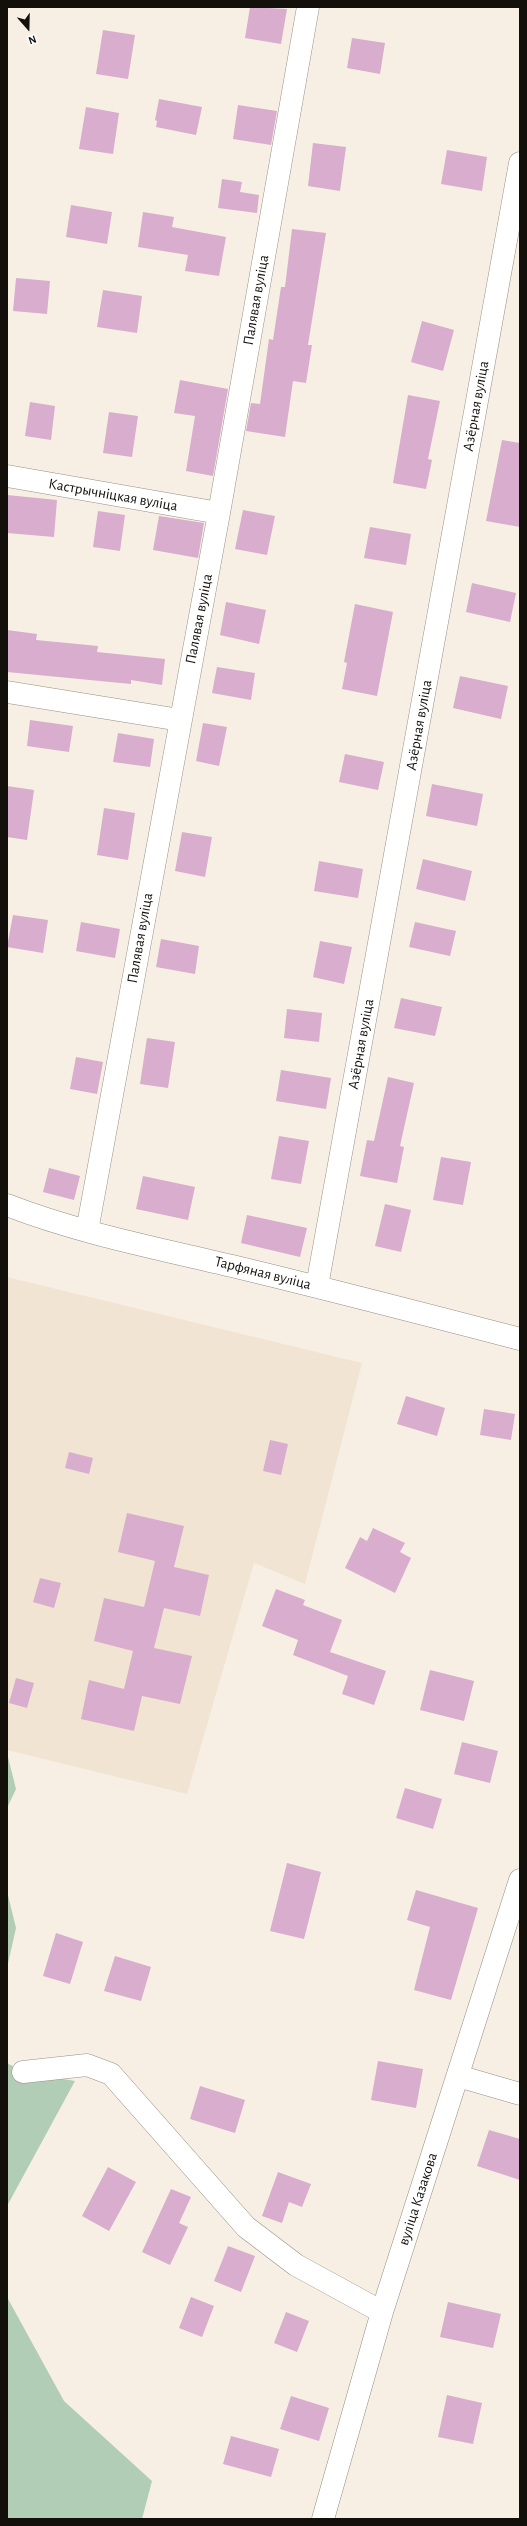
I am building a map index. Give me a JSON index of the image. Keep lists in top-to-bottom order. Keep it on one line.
{"streets":{"street":["Палявая вуліца","Азёрная вуліца","Кастрычніцкая вуліца","Тарфяная вуліца","вуліца Казакова"]},"crossings":[["Палявая вуліца","Кастрычніцкая вуліца"],["Палявая вуліца","Тарфяная вуліца"],["Азёрная вуліца","Тарфяная вуліца"]],"north":"bottom"}
